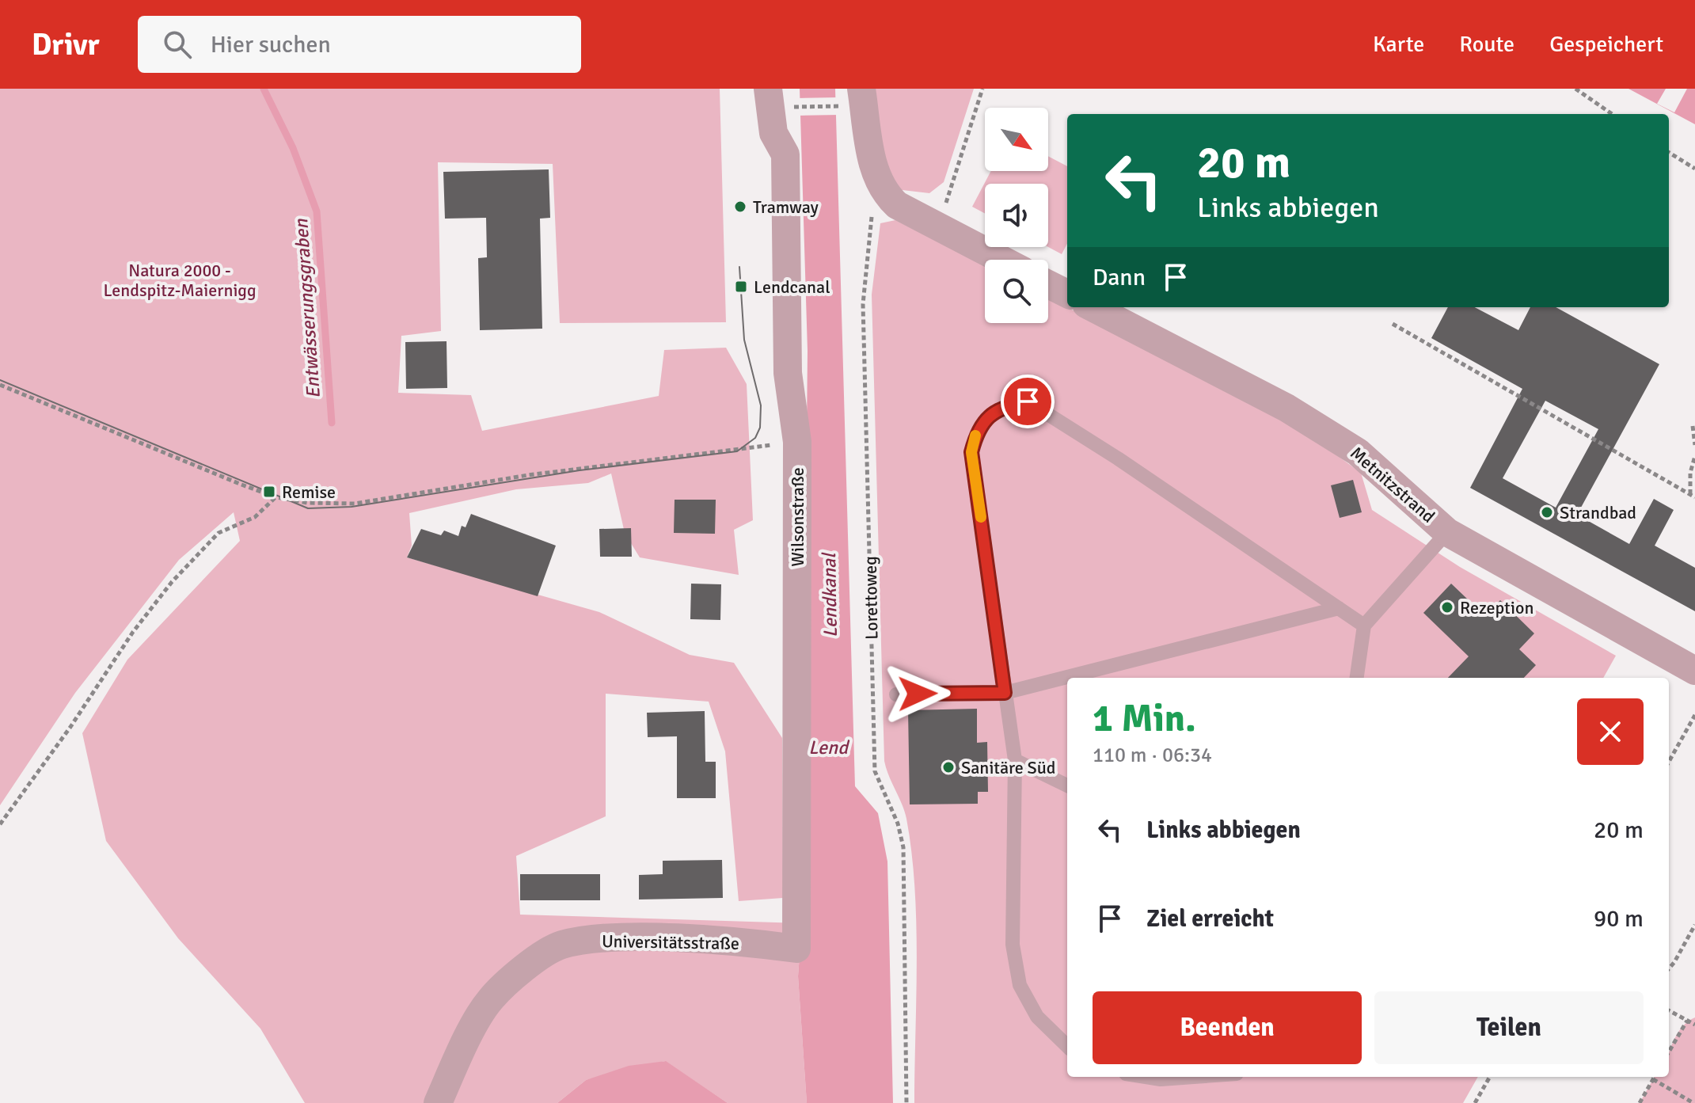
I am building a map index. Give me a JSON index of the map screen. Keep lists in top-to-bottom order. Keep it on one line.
{"streets":{"street":["Metnitzstrand","Wilsonstraße","Universitätsstraße"],"path":["Lorettoweg"]},"crossings":[["Wilsonstraße","Universitätsstraße"]],"water":["Entwässerungsgraben","Lendkanal","Lend"],"parks":["Natura 2000 - Lendspitz-Maiernigg"],"places":{"other":["Tramway","Strandbad","Rezeption","Sanitäre Süd"],"transit":["Lendcanal","Remise"]},"north":"bottom right","page":{"header":"Drivr","search":"Hier suchen","nav":["Karte","Route","Gespeichert"],"turn":["20 m","Links abbiegen"],"then":"Dann","heading":["1 Min.","110 m · 06:34"],"list":[{"name":"Links abbiegen","value":"20 m"},{"name":"Ziel erreicht","value":"90 m"}],"buttons":["Beenden","Teilen"]}}
